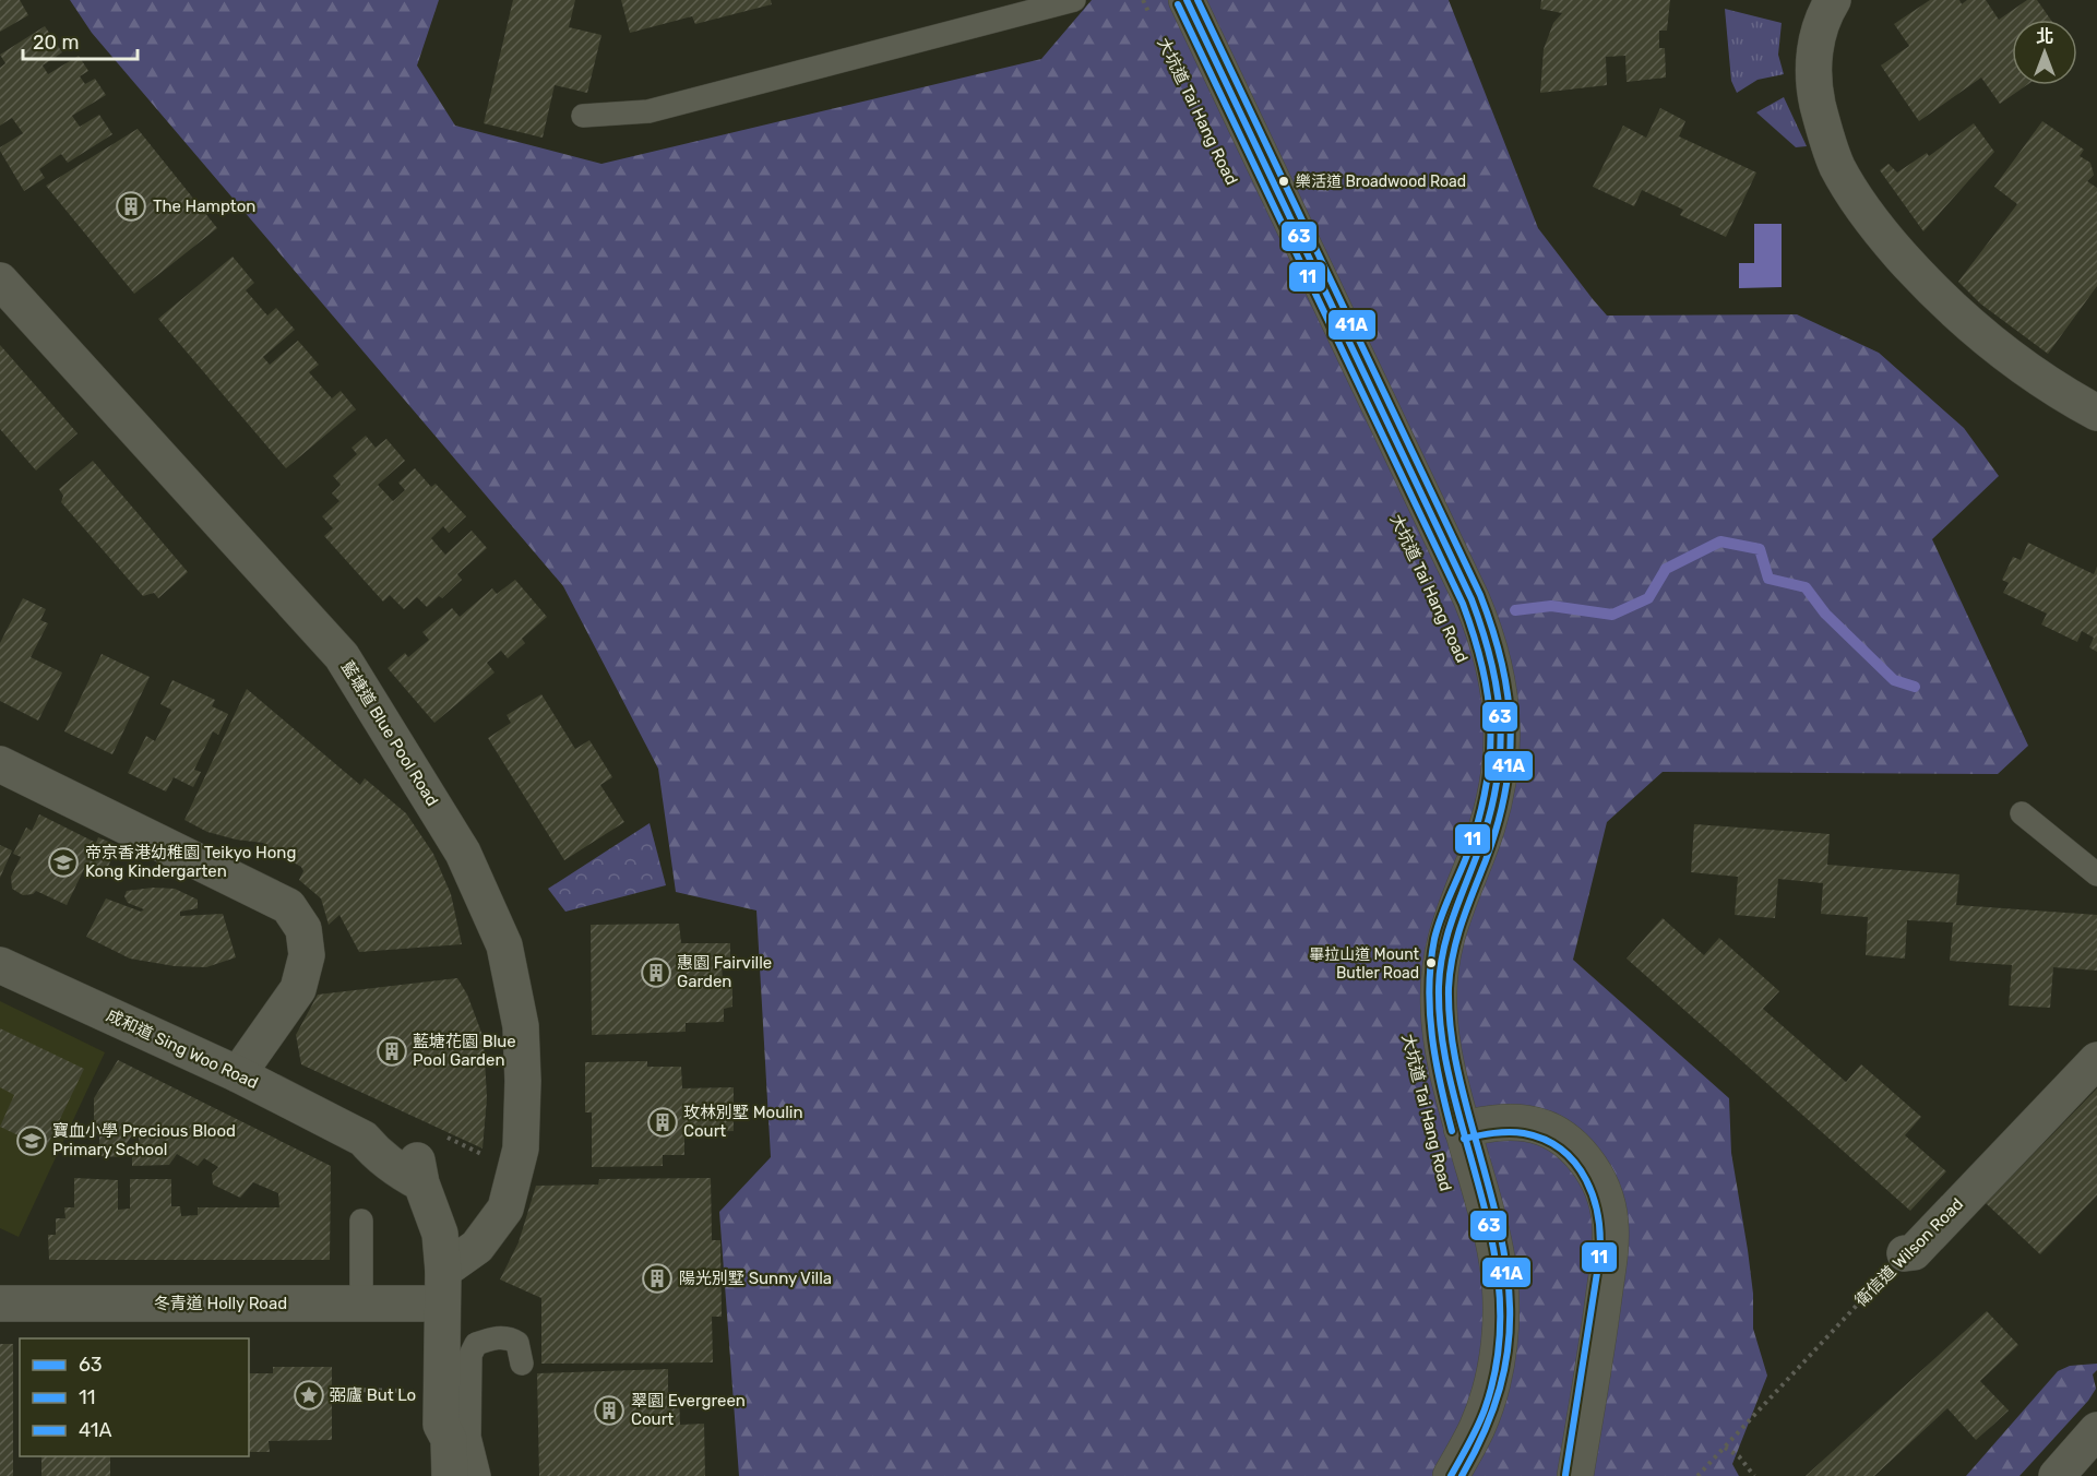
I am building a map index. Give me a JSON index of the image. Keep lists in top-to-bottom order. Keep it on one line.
{"streets":{"main road":["大坑道 Tai Hang Road"],"street":["藍塘道 Blue Pool Road","成和道 Sing Woo Road","衛信道 Wilson Road","冬青道 Holly Road"]},"crossings":[["藍塘道 Blue Pool Road","成和道 Sing Woo Road"],["藍塘道 Blue Pool Road","冬青道 Holly Road"],["成和道 Sing Woo Road","冬青道 Holly Road"]],"places":{"other":["樂活道 Broadwood Road","畢拉山道 Mount Butler Road"],"building":["The Hampton","惠園 Fairville Garden","藍塘花園 Blue Pool Garden","玫林別墅 Moulin Court","陽光別墅 Sunny Villa","翠園 Evergreen Court"],"school or university":["帝京香港幼稚園 Teikyo Hong Kong Kindergarten","寶血小學 Precious Blood Primary School"],"place":["弼廬 But Lo"]},"lines":["transit line 63","transit line 41A","transit line 11"],"legend":["63","11","41A"],"scale_bar":"20 m","north":"top"}
